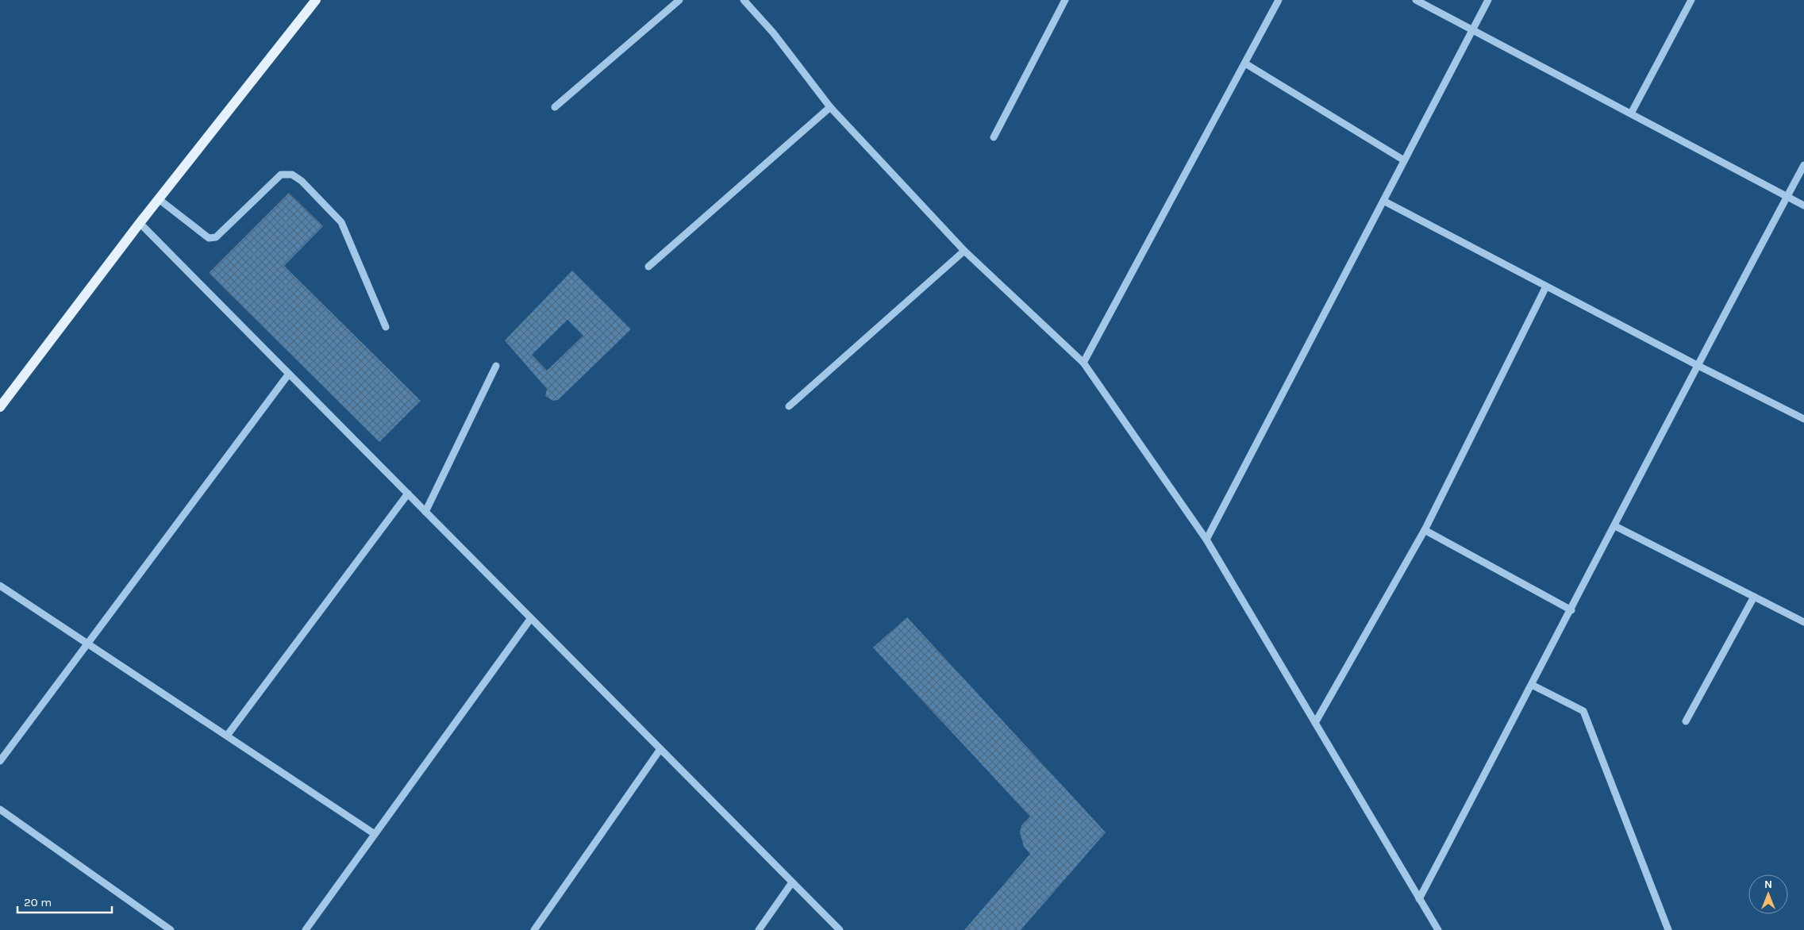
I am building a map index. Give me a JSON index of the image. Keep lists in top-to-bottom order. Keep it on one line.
{"scale_bar":"20 m","north":"top"}
